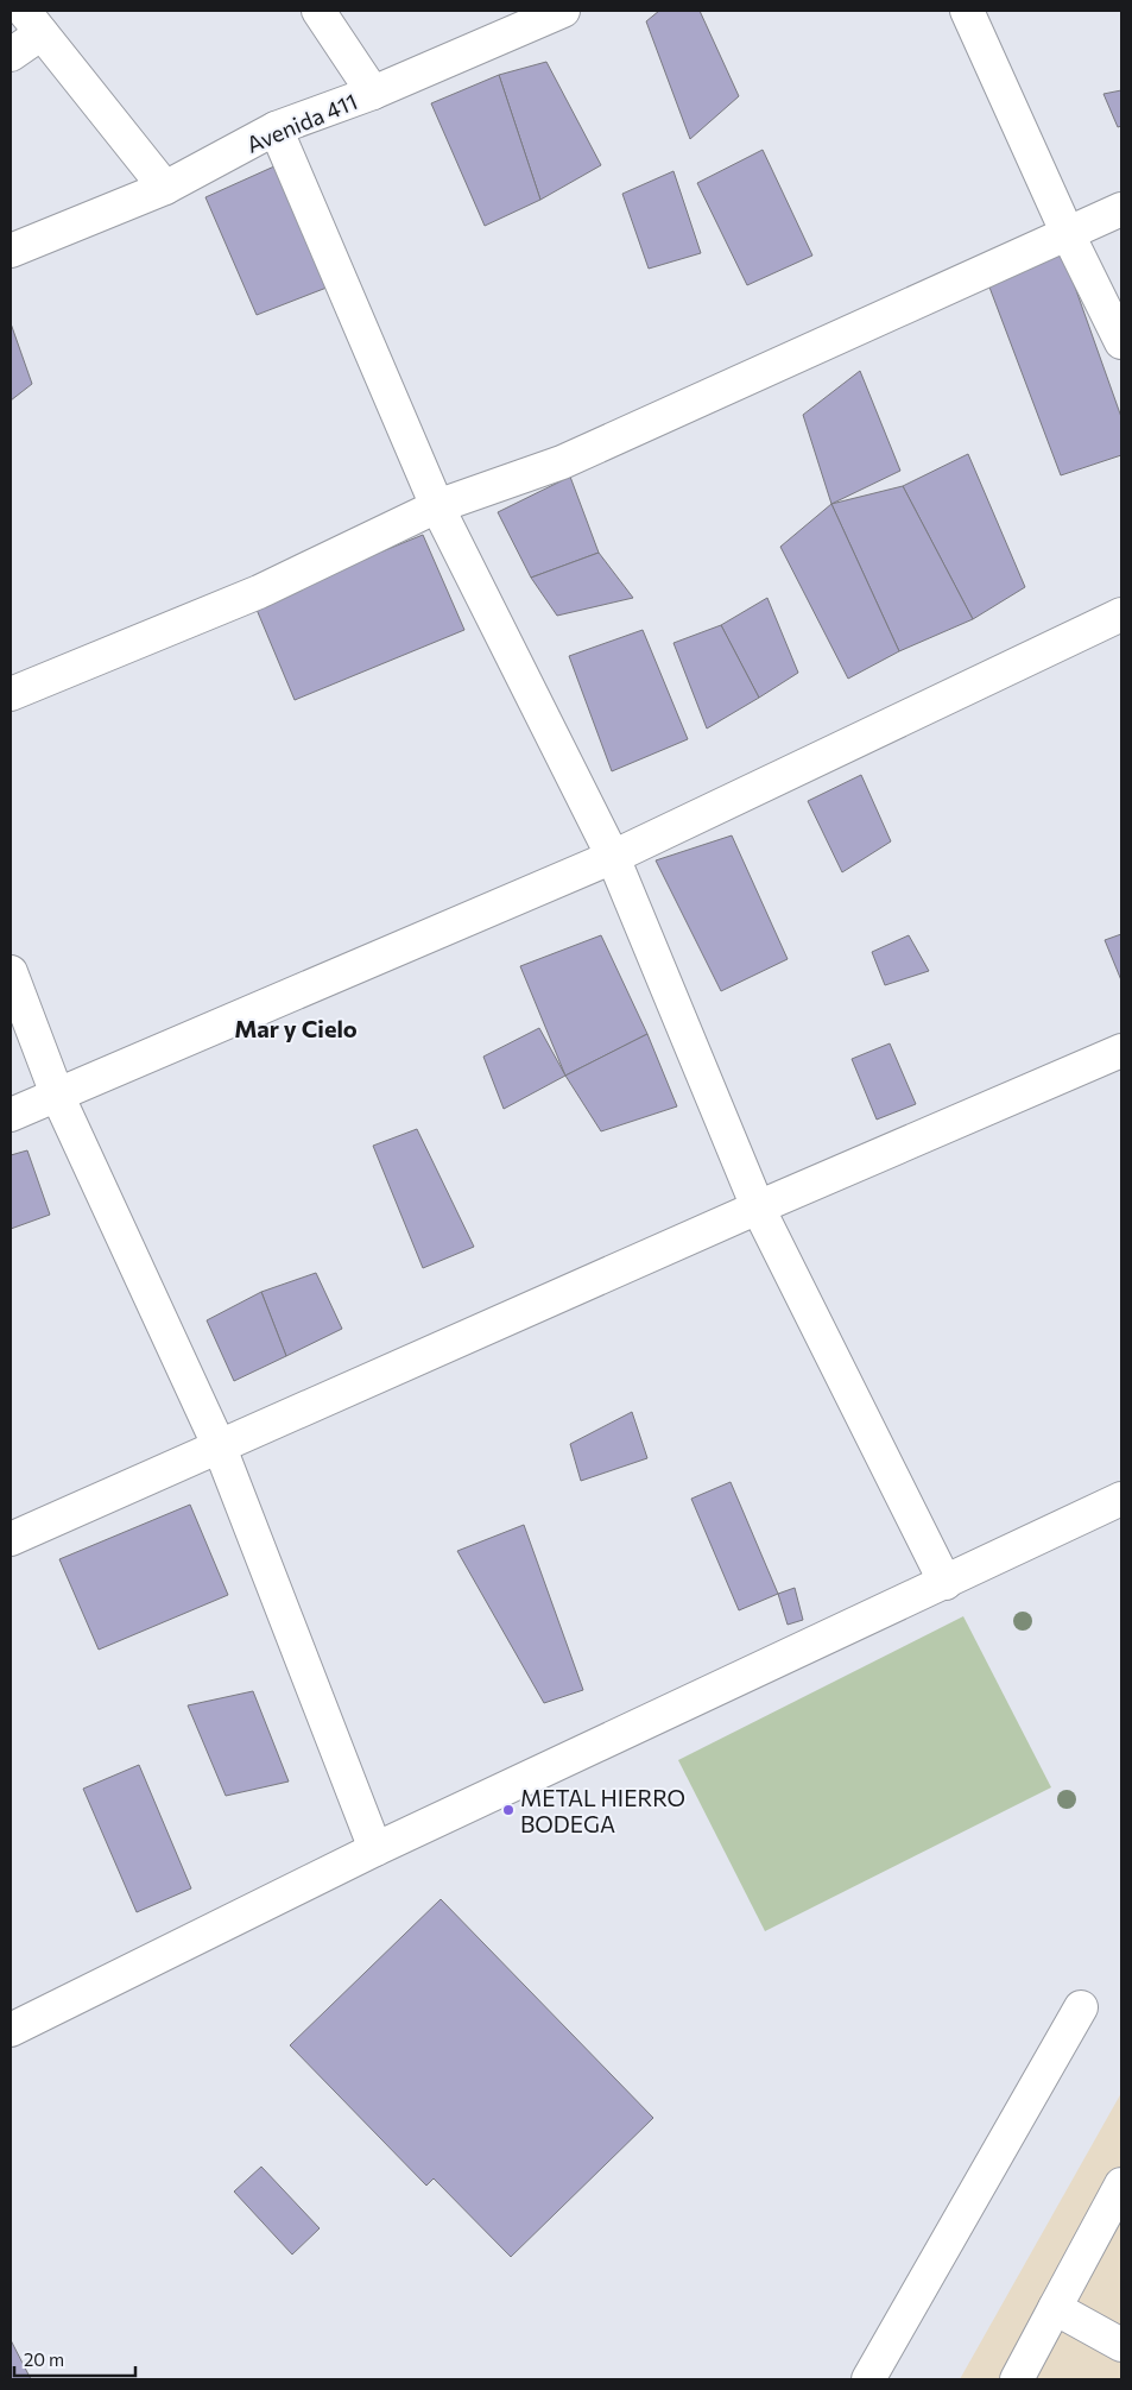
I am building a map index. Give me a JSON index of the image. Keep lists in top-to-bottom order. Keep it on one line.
{"streets":{"street":["Avenida 411"]},"districts":["Mar y Cielo"],"places":["METAL HIERRO BODEGA"],"scale_bar":"20 m"}
